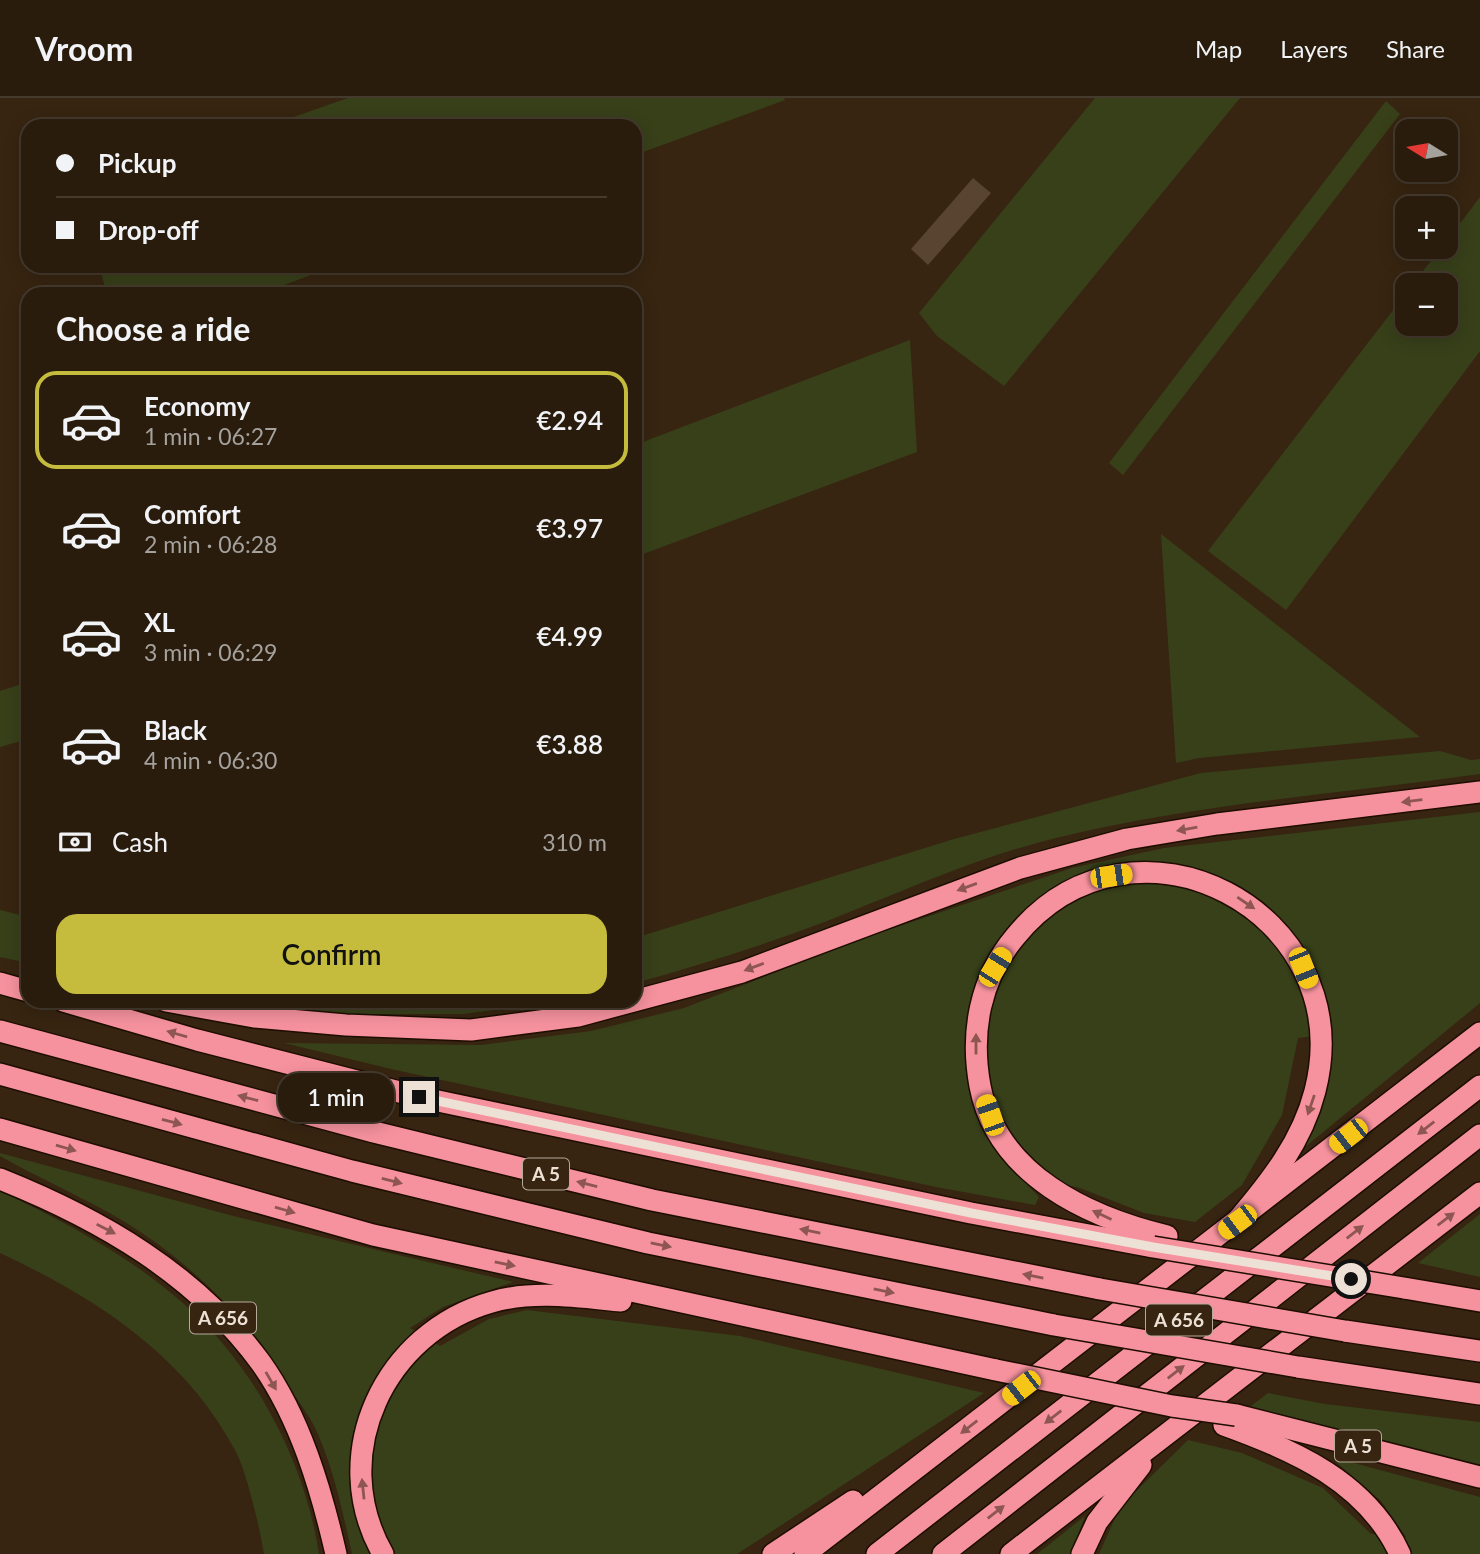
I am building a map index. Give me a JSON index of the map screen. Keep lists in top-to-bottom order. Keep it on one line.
{"streets":{"highway":["A 5","A 656"]},"north":"left","page":{"header":"Vroom","nav":["Map","Layers","Share"],"map_buttons":["+","−"],"banner":["Pickup","Drop-off"],"heading":"Choose a ride","list":[{"name":"Economy","note":"1 min · 06:27","value":"€2.94"},{"name":"Comfort","note":"2 min · 06:28","value":"€3.97"},{"name":"XL","note":"3 min · 06:29","value":"€4.99"},{"name":"Black","note":"4 min · 06:30","value":"€3.88"}],"pay":["Cash","310 m"],"buttons":"Confirm","bubble":"1 min"}}
